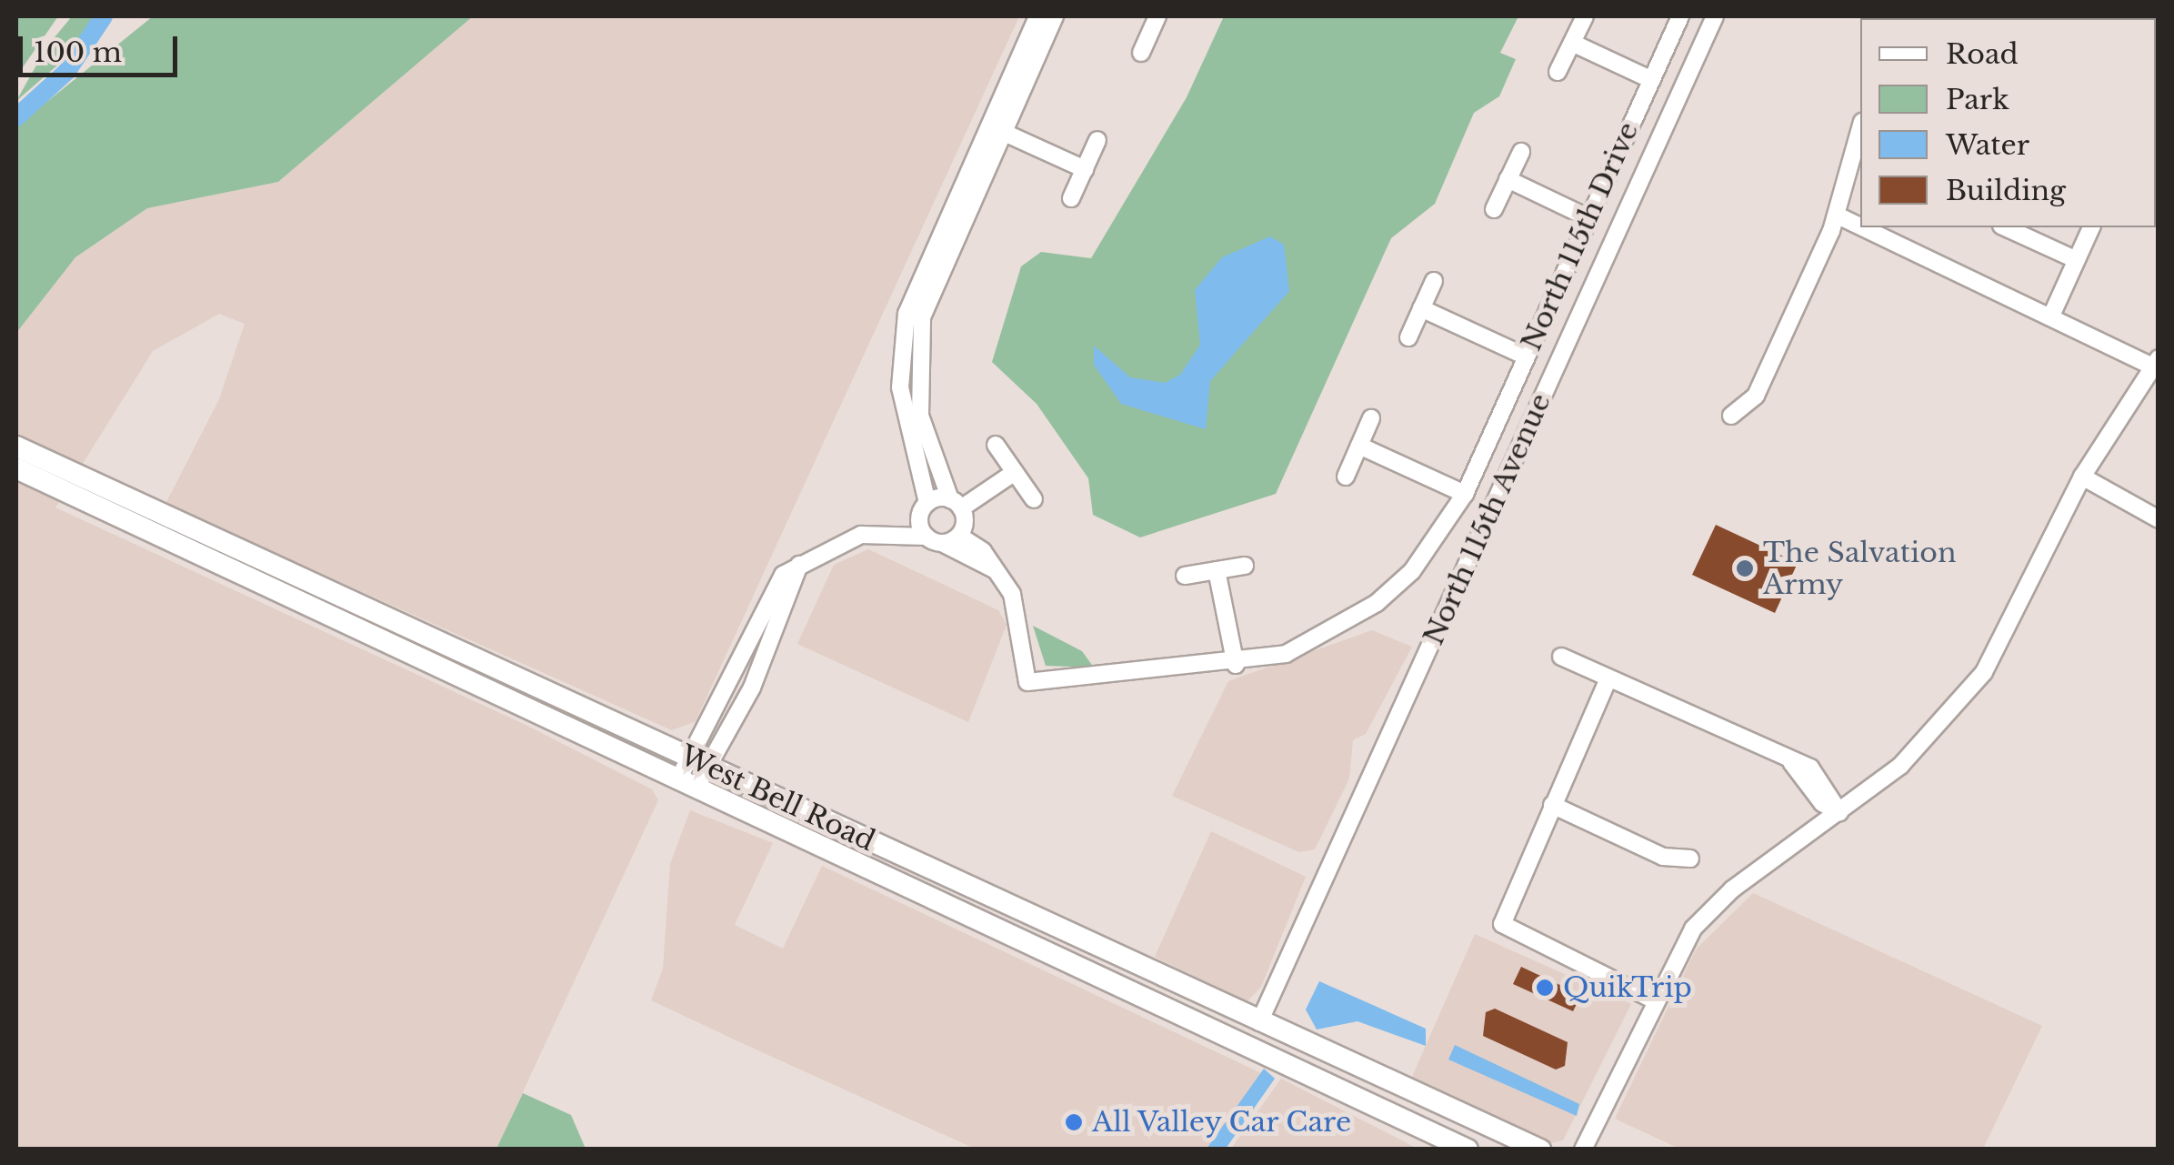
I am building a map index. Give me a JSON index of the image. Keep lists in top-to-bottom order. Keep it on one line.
{"streets":{"main road":["West Bell Road"],"street":["North 115th Drive","North 115th Avenue"]},"crossings":[["North 115th Avenue","West Bell Road"]],"places":["The Salvation Army","QuikTrip","All Valley Car Care"],"legend":["Road","Park","Water","Building"],"scale_bar":"100 m"}
